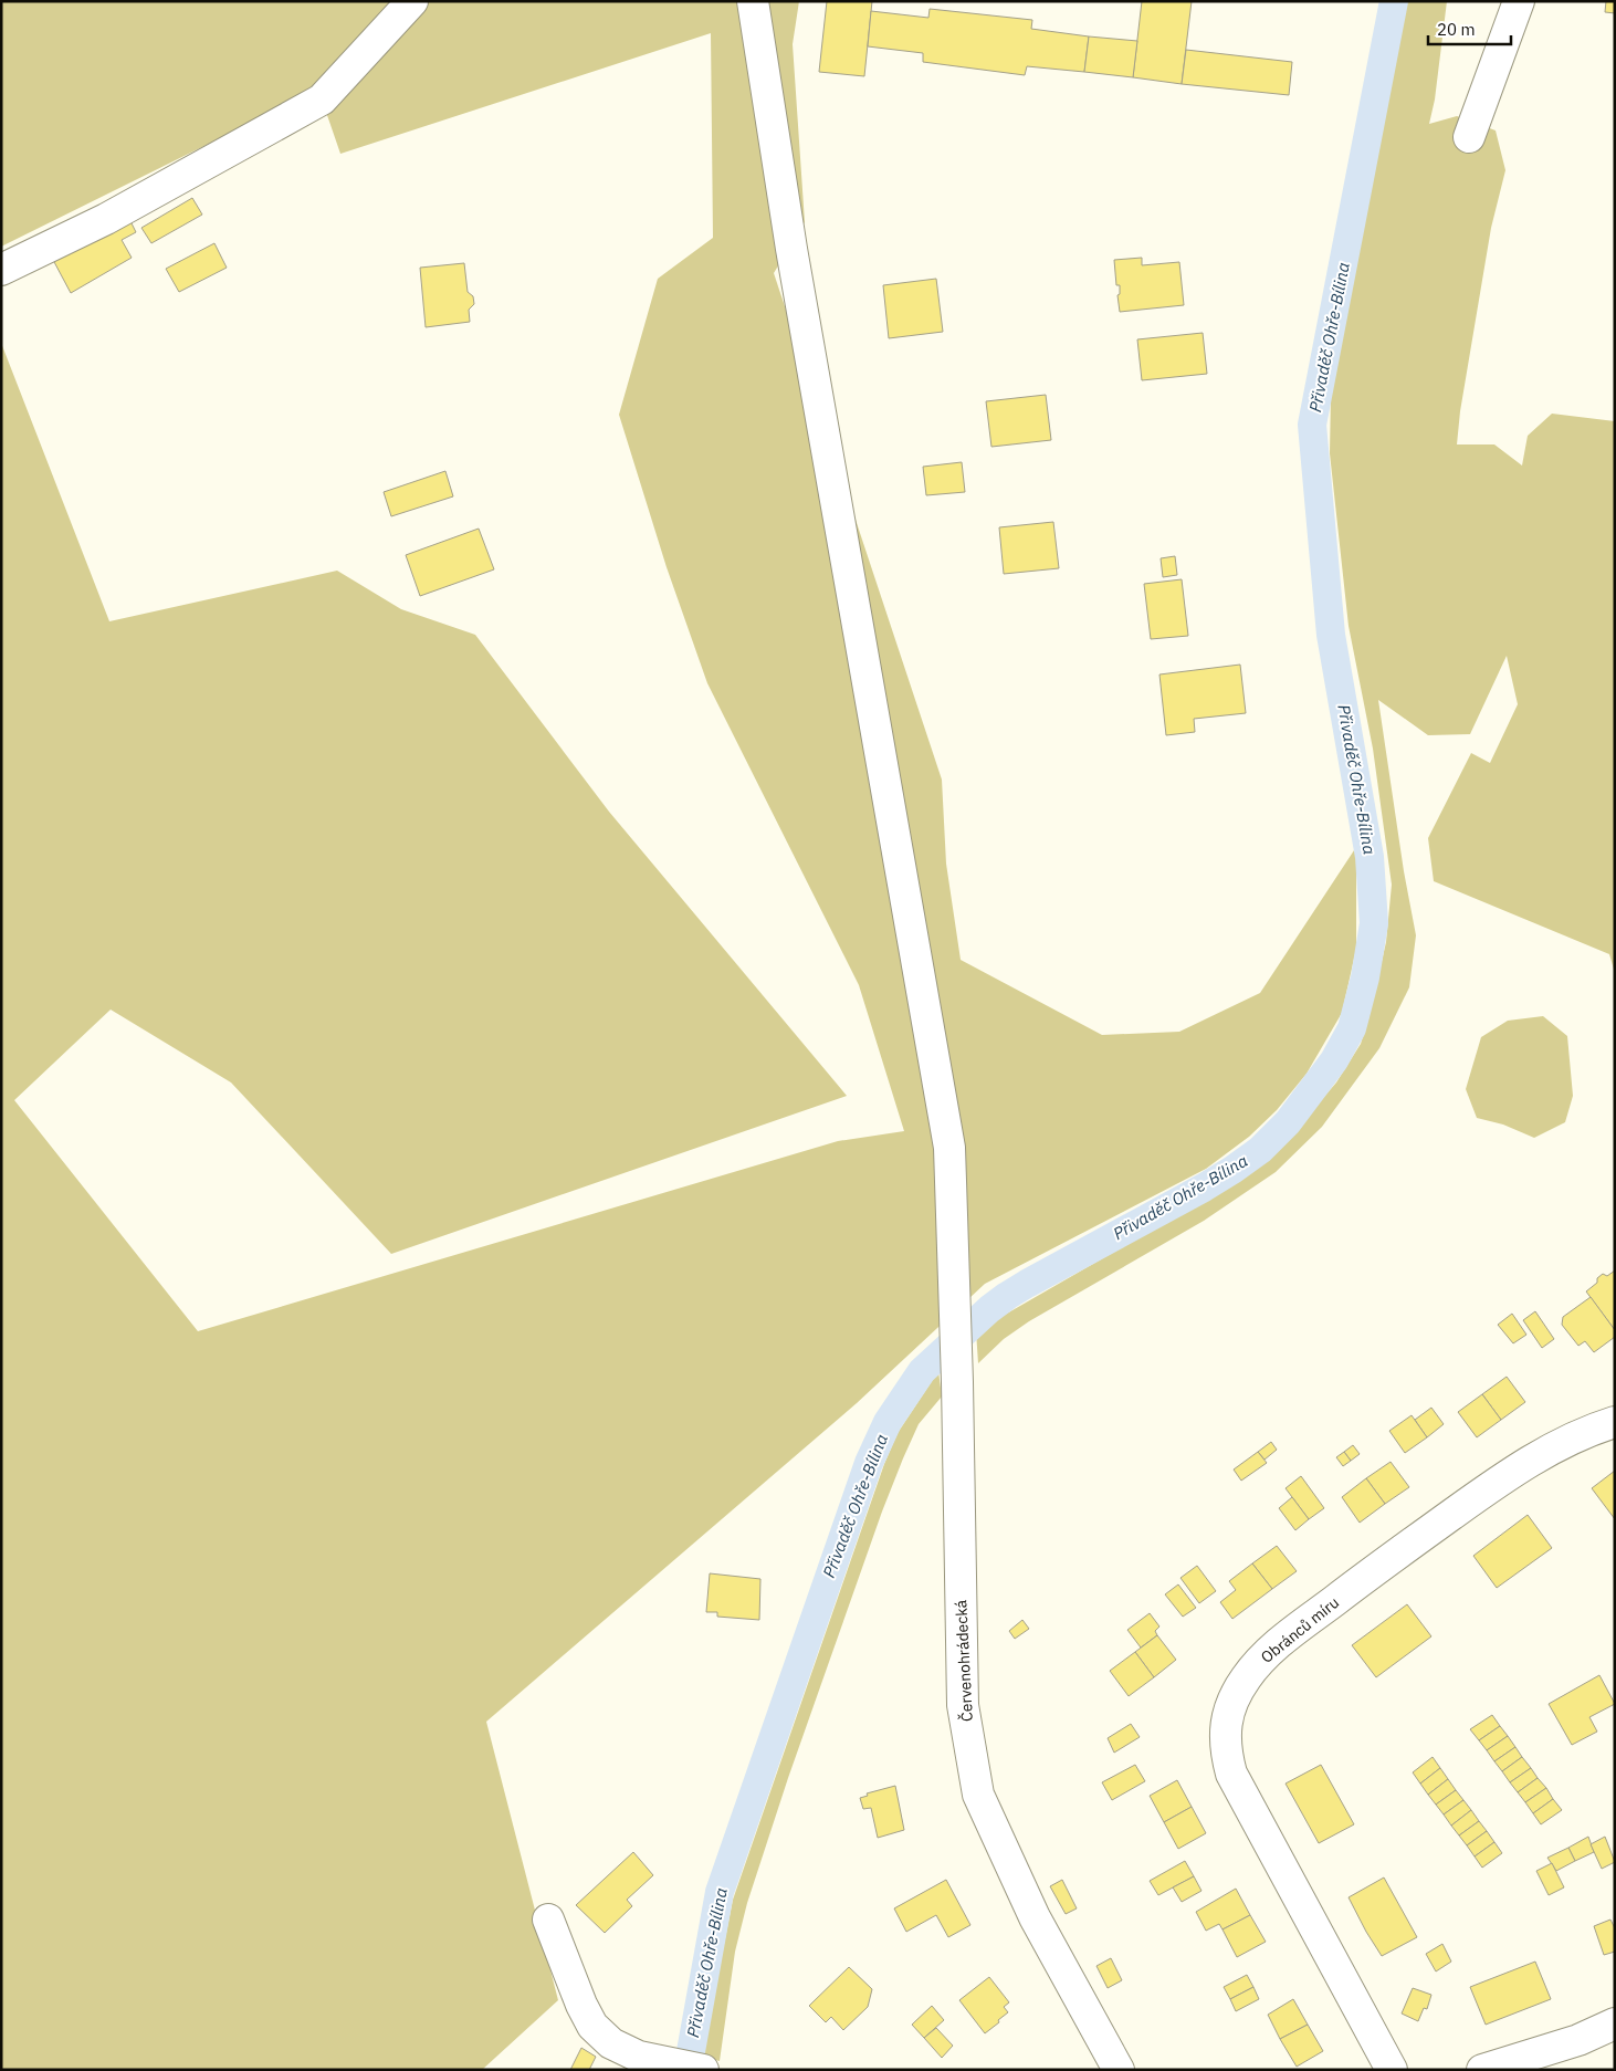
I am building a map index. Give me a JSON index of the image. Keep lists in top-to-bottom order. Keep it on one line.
{"streets":{"street":["Obránců míru","Červenohrádecká"]},"water":["Přivaděč Ohře-Bílina"],"scale_bar":"20 m"}
